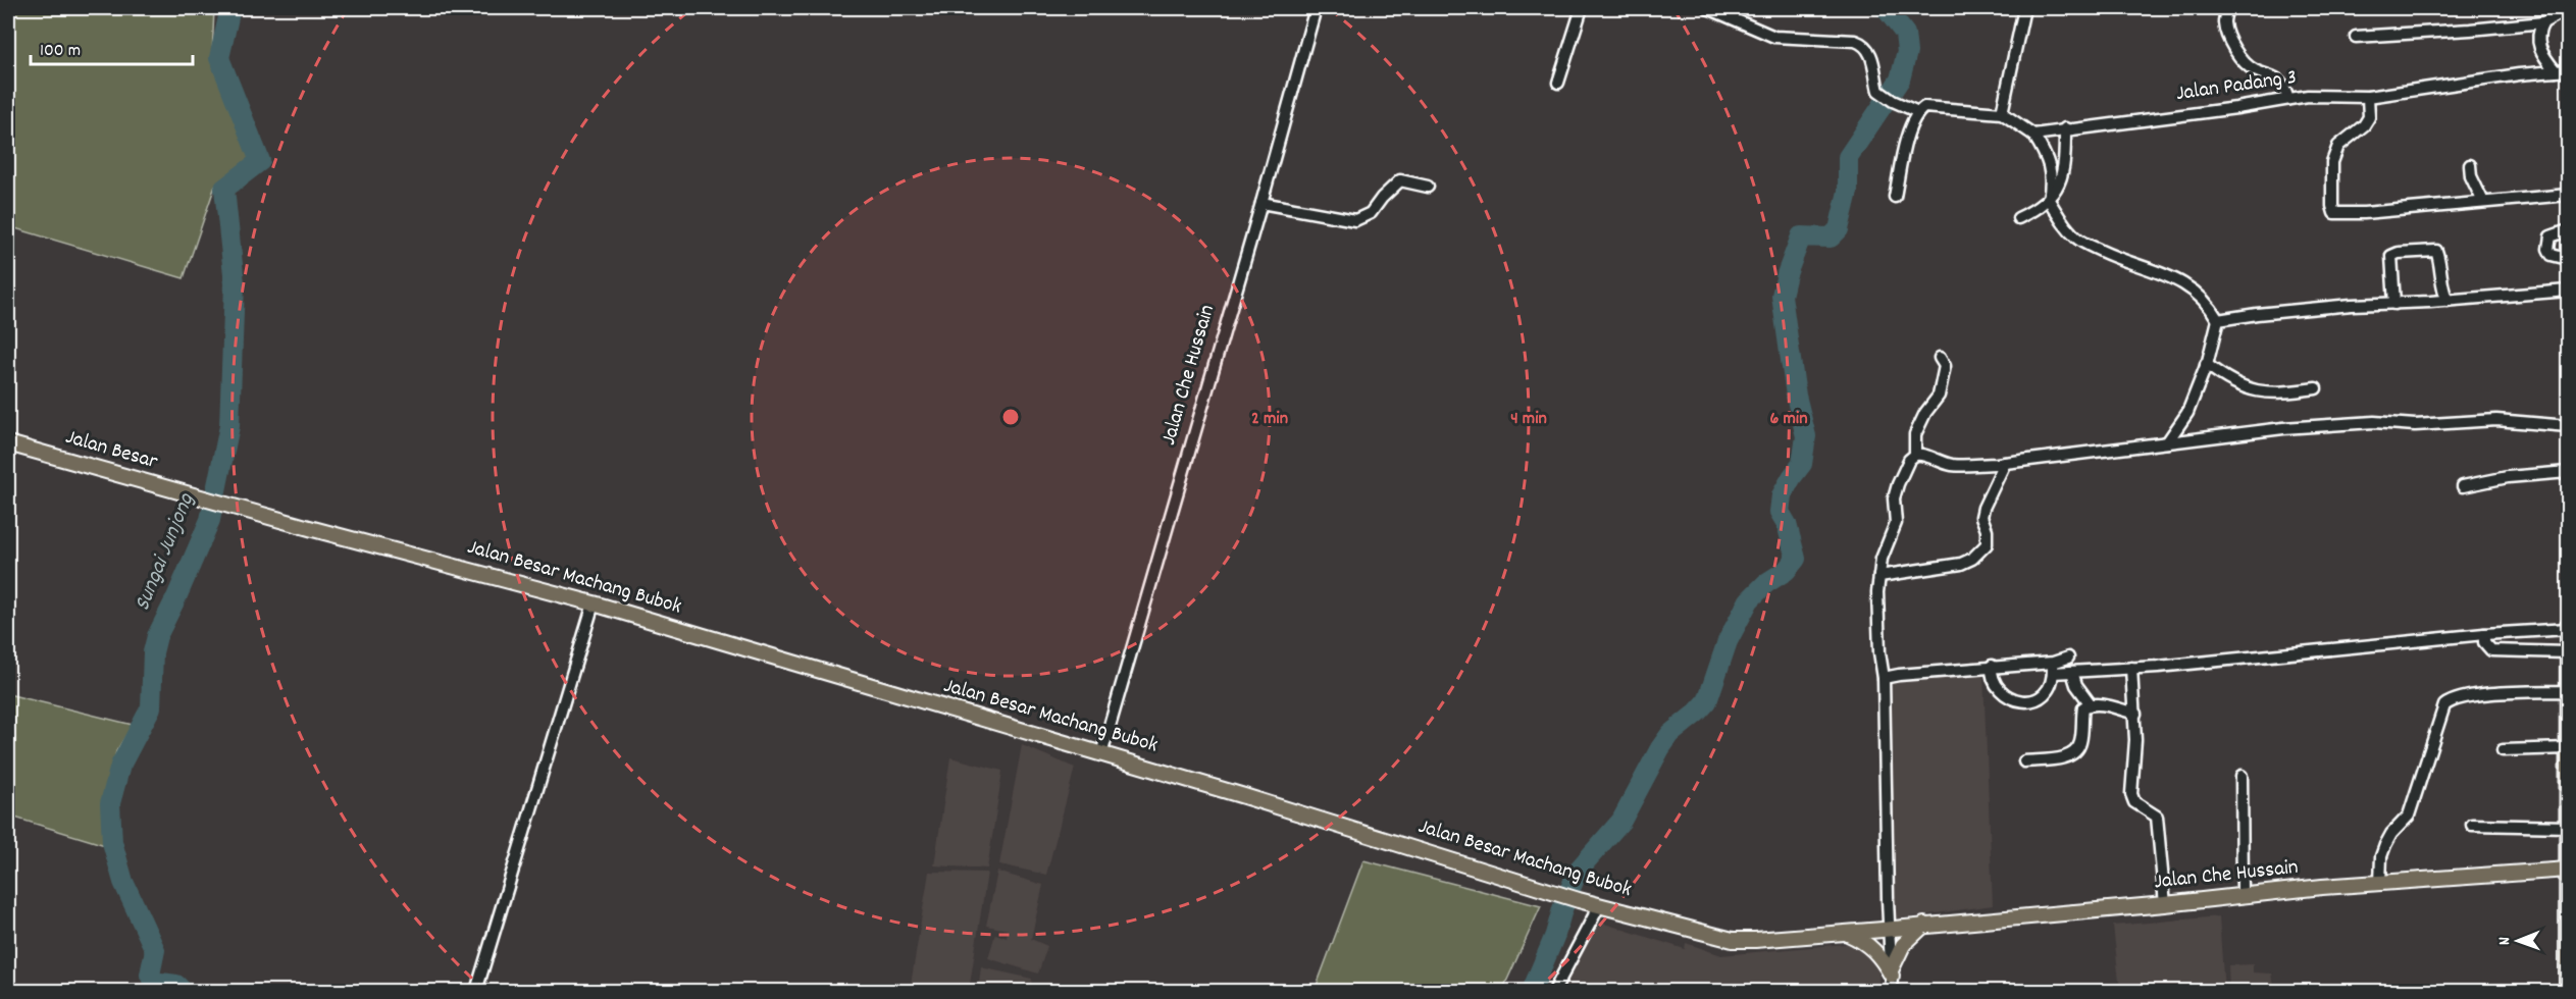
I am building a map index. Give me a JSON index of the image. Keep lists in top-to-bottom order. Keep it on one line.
{"streets":{"main road":["Jalan Che Hussain","Jalan Besar","Jalan Besar Machang Bubok"],"street":["Jalan Padang 3"]},"crossings":[["Jalan Che Hussain","Jalan Besar Machang Bubok"],["Jalan Besar","Jalan Besar Machang Bubok"]],"water":["Sungai Junjong"],"scale_bar":"100 m","north":"left","rings":["2 min","4 min","6 min"]}
